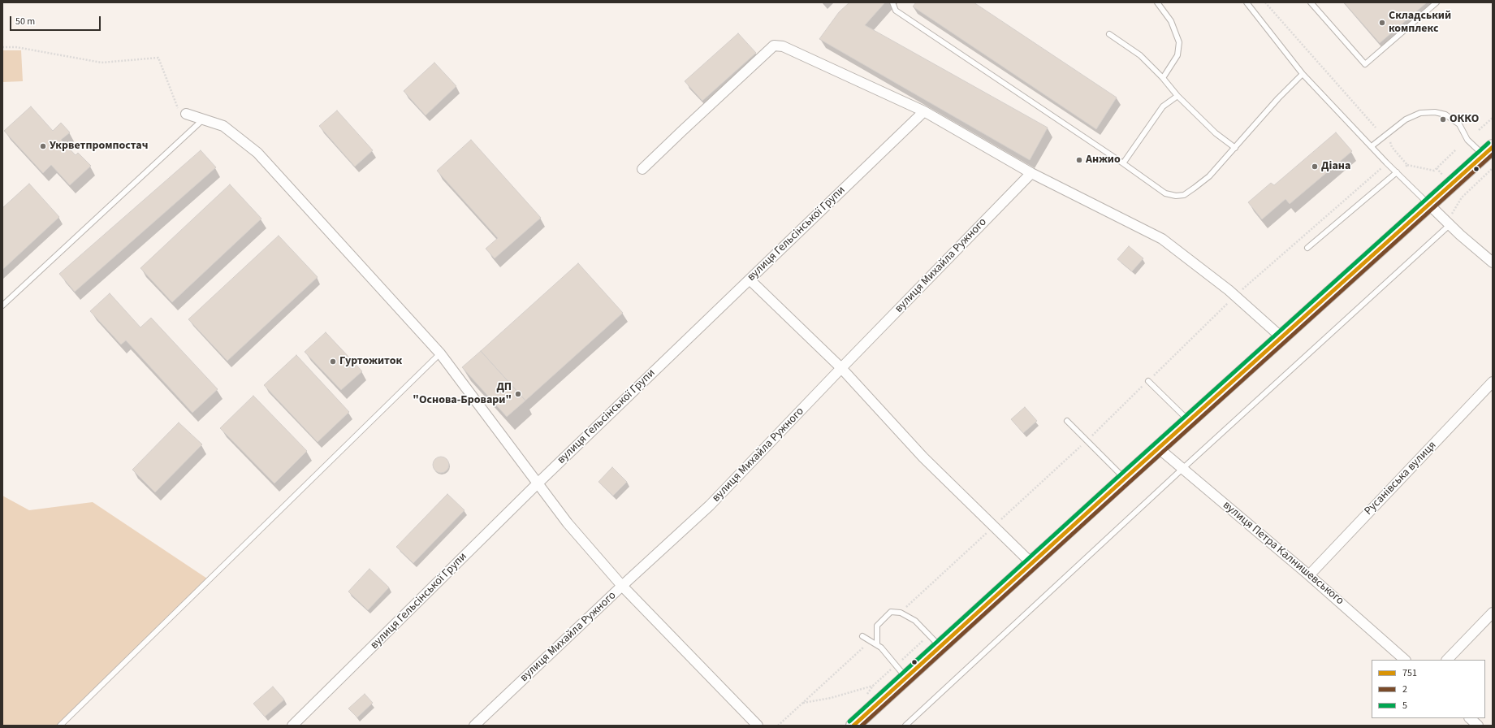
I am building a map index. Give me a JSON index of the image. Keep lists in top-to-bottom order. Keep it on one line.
{"streets":{"street":["вулиця Гельсінської Групи","вулиця Михайла Ружного","Русанівська вулиця","вулиця Петра Калнишевського"]},"crossings":[["Русанівська вулиця","вулиця Петра Калнишевського"]],"places":["Складський комплекс","ОККО","Укрветпромпостач","Анжио","Діана","Гуртожиток","ДП \"Основа-Бровари\""],"lines":["transit line 5","transit line 751","transit line 2"],"legend":["751","2","5"],"scale_bar":"50 m"}
